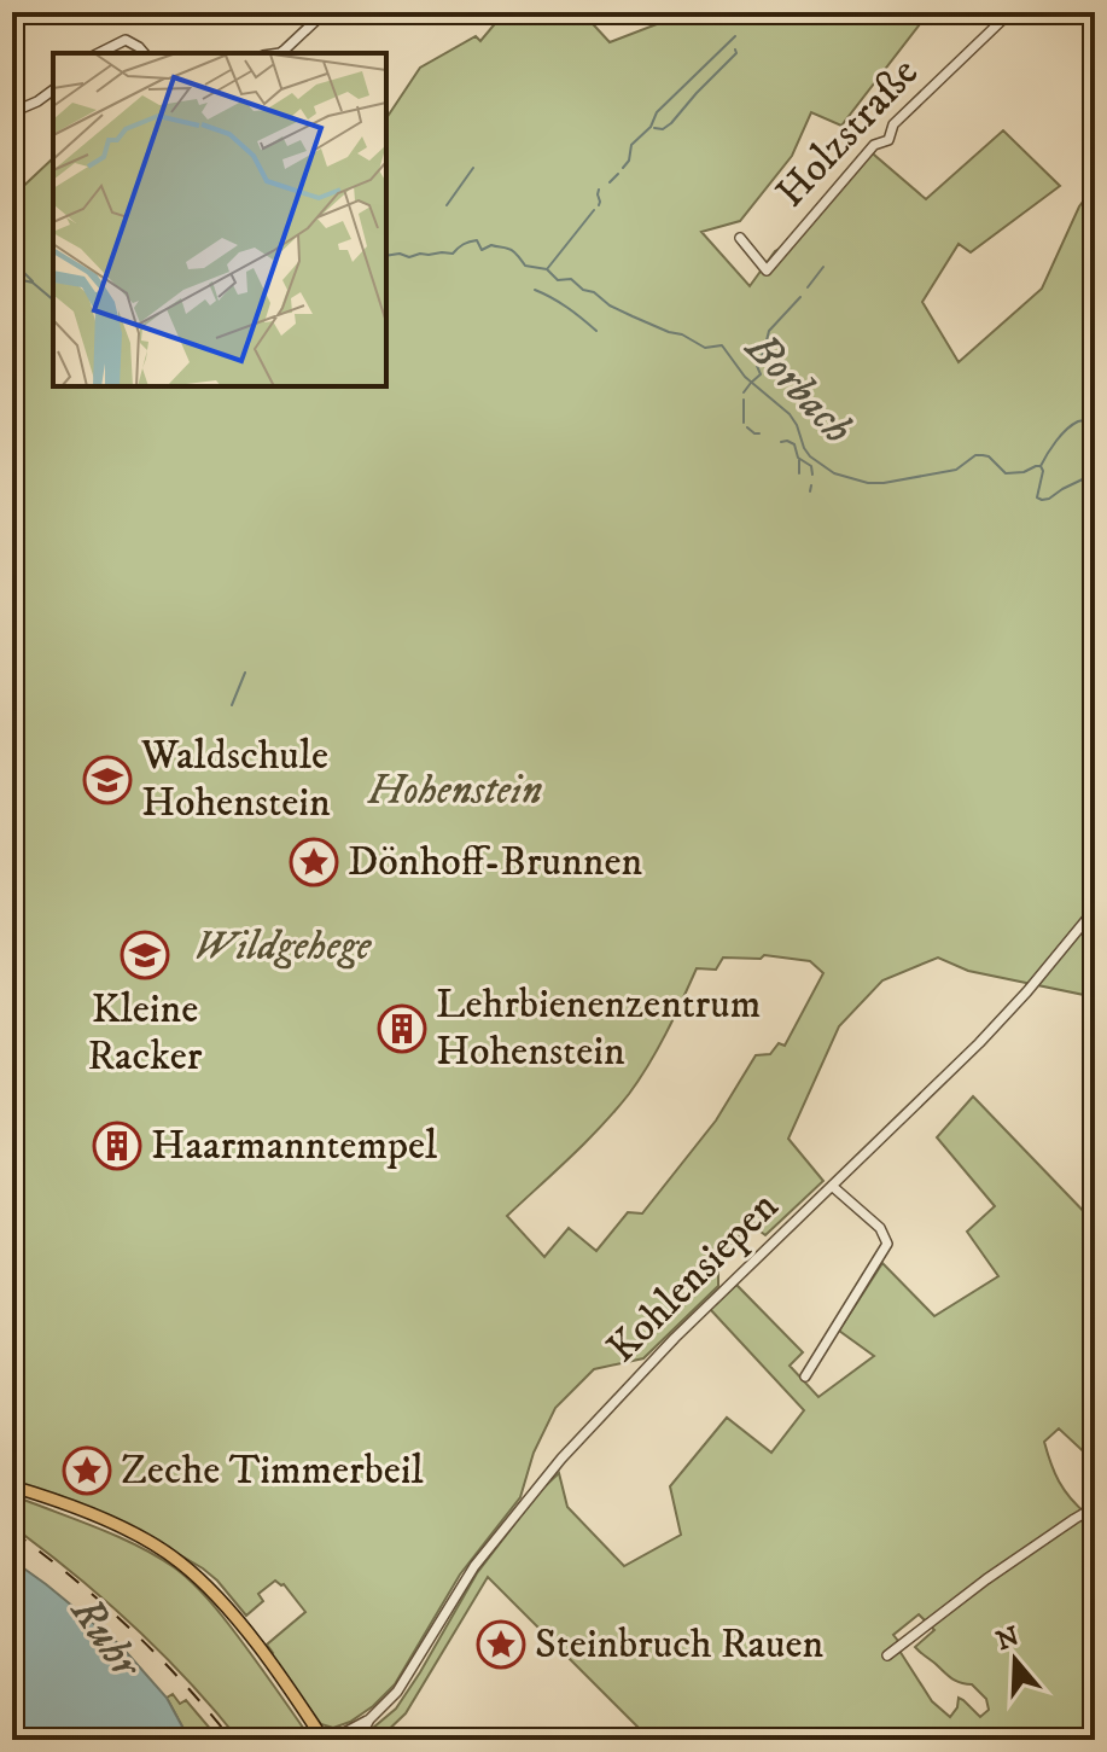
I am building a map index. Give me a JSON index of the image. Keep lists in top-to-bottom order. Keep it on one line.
{"streets":{"street":["Holzstraße","Kohlensiepen"]},"water":["Borbach","Ruhr"],"parks":["Hohenstein","Wildgehege"],"places":{"school or university":["Waldschule Hohenstein","Kleine Racker"],"place":["Dönhoff-Brunnen","Zeche Timmerbeil","Steinbruch Rauen"],"building":["Lehrbienenzentrum Hohenstein","Haarmanntempel"]},"north":"top"}
